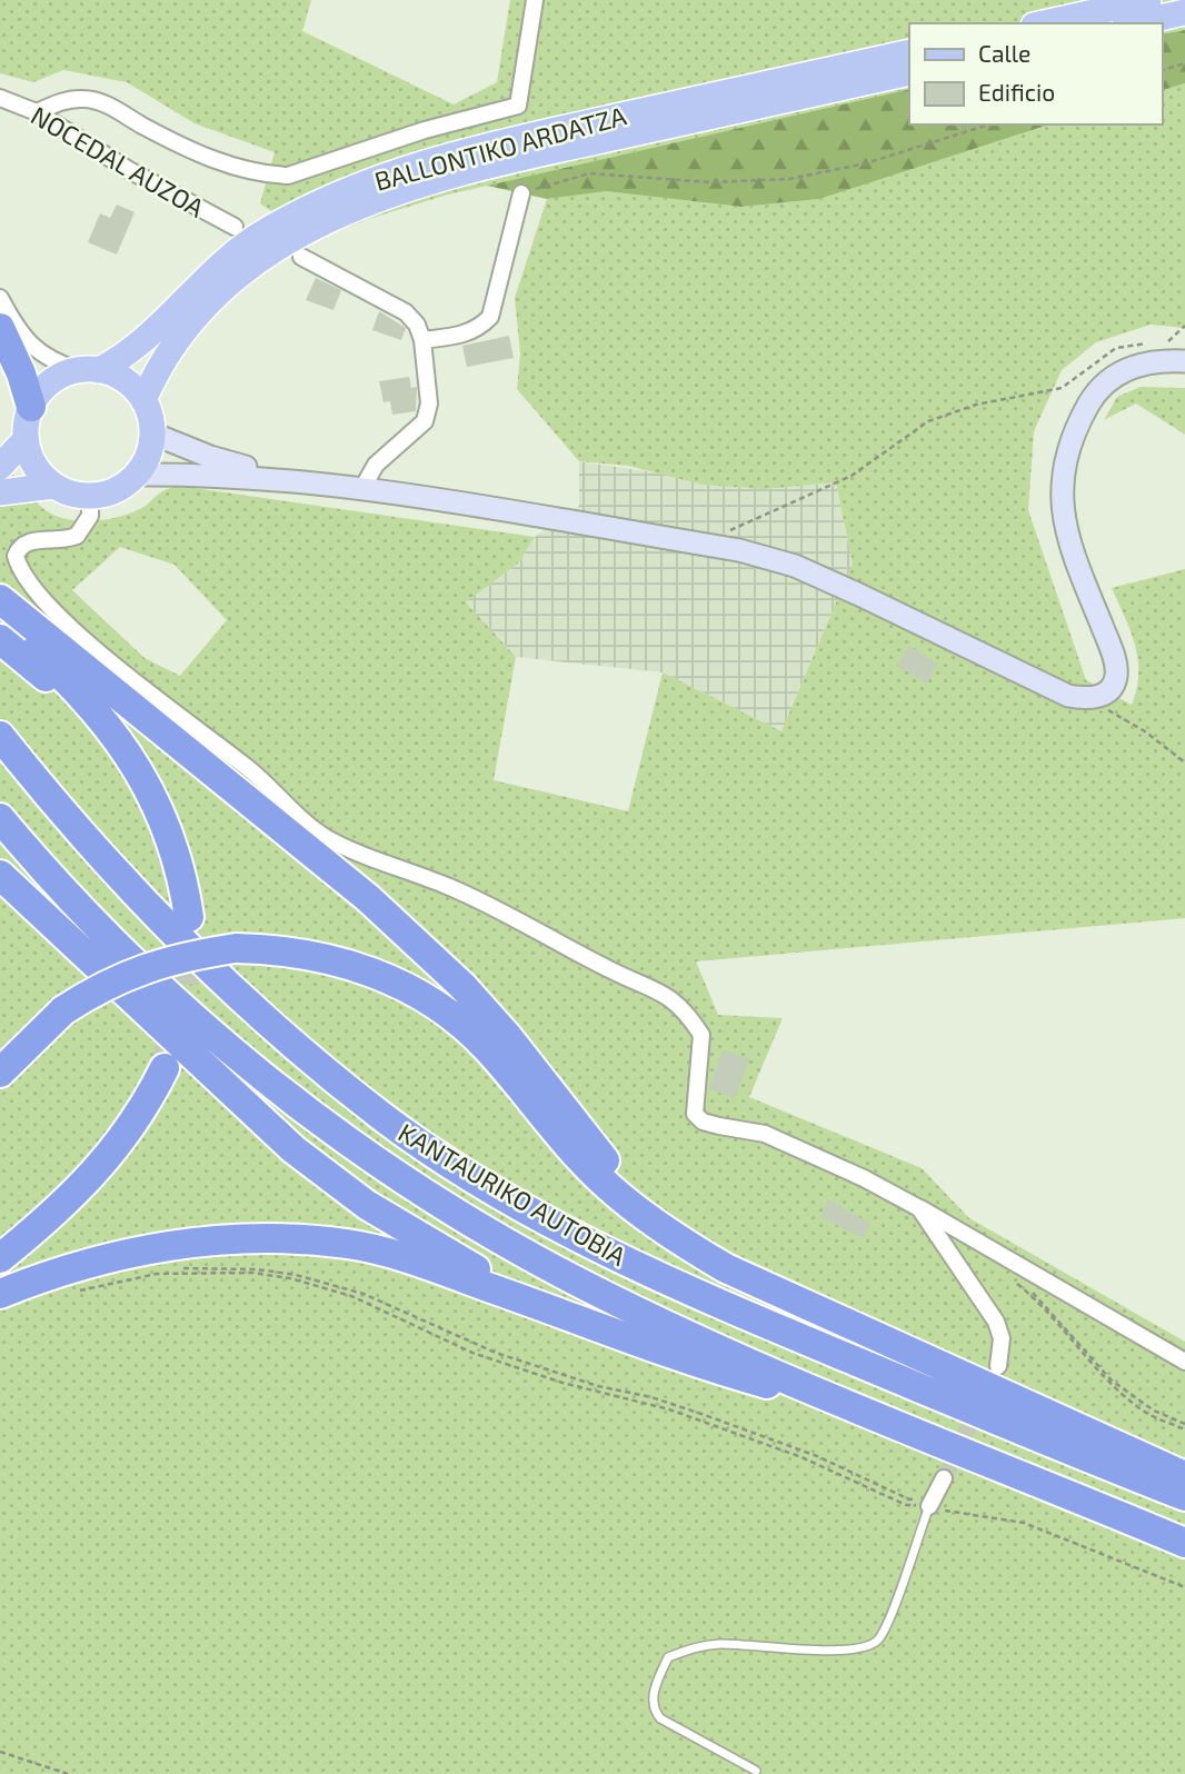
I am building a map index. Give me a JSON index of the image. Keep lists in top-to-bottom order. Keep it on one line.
{"streets":{"highway":["KANTAURIKO AUTOBIA"],"main road":["BALLONTIKO ARDATZA"],"street":["NOCEDAL AUZOA"]},"legend":["Calle","Edificio"]}
